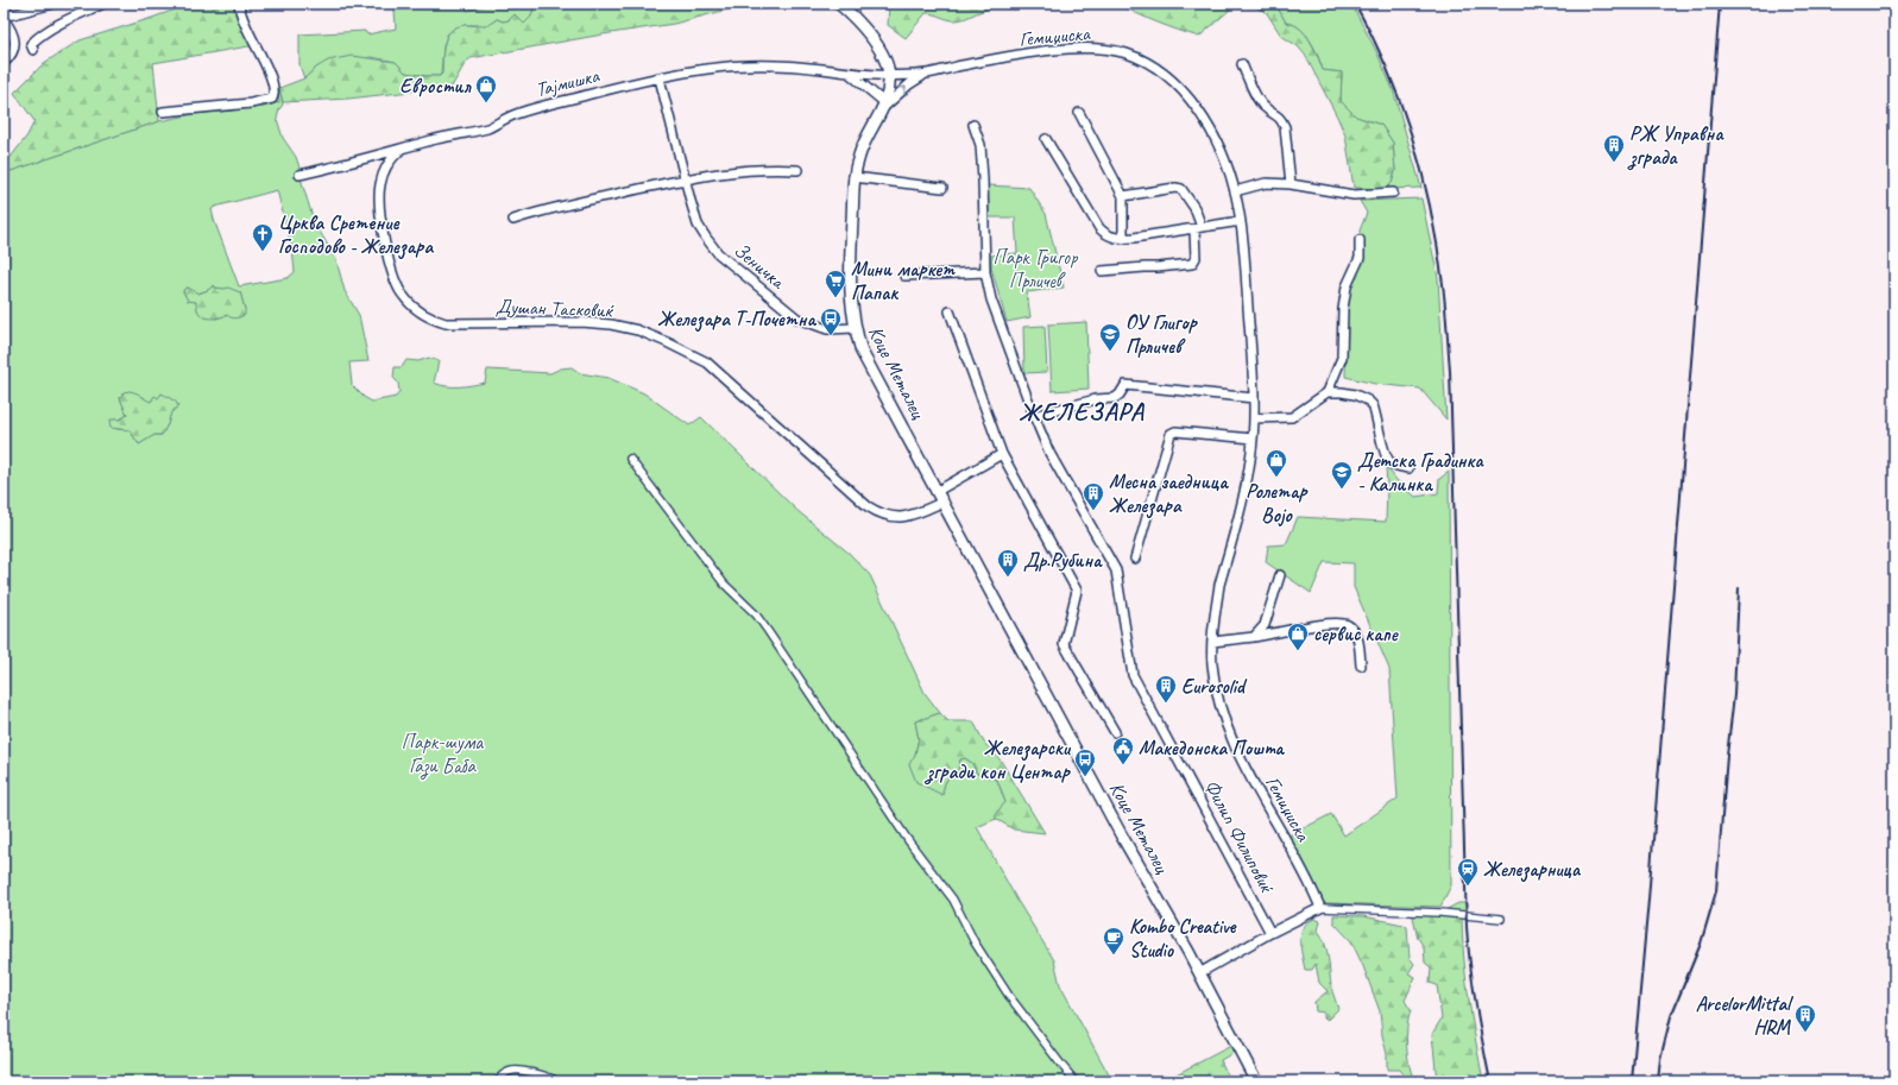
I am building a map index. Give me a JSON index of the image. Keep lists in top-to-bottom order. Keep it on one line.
{"streets":{"street":["Гемиџиска","Тајмишка","Зеничка","Душан Тасковиќ","Коце Металец","Филип Филиповиќ"]},"crossings":[["Гемиџиска","Тајмишка"],["Гемиџиска","Коце Металец"],["Тајмишка","Зеничка"],["Тајмишка","Душан Тасковиќ"],["Тајмишка","Коце Металец"],["Зеничка","Коце Металец"],["Душан Тасковиќ","Коце Металец"]],"districts":["ЖЕЛЕЗАРА"],"parks":["Парк Григор Прличев","Парк-шума Гази Баба"],"places":{"shop":["Евростил","Ролетар Војо","сервис капе"],"building":["РЖ Управна зграда","Месна заедница Железара","Др.Рубина","Eurosolid","ArcelorMittal HRM"],"church":["Црква Сретение Господово - Железара"],"supermarket":["Мини маркет Папак"],"bus stop":["Железара Т-Почетна","Железарски згради кон Центар"],"school or university":["ОУ Глигор Прличев","Детска Градинка - Калинка"],"public building":["Македонска Пошта"],"station":["Железарница"],"cafe":["Kombo Creative Studio"]}}
